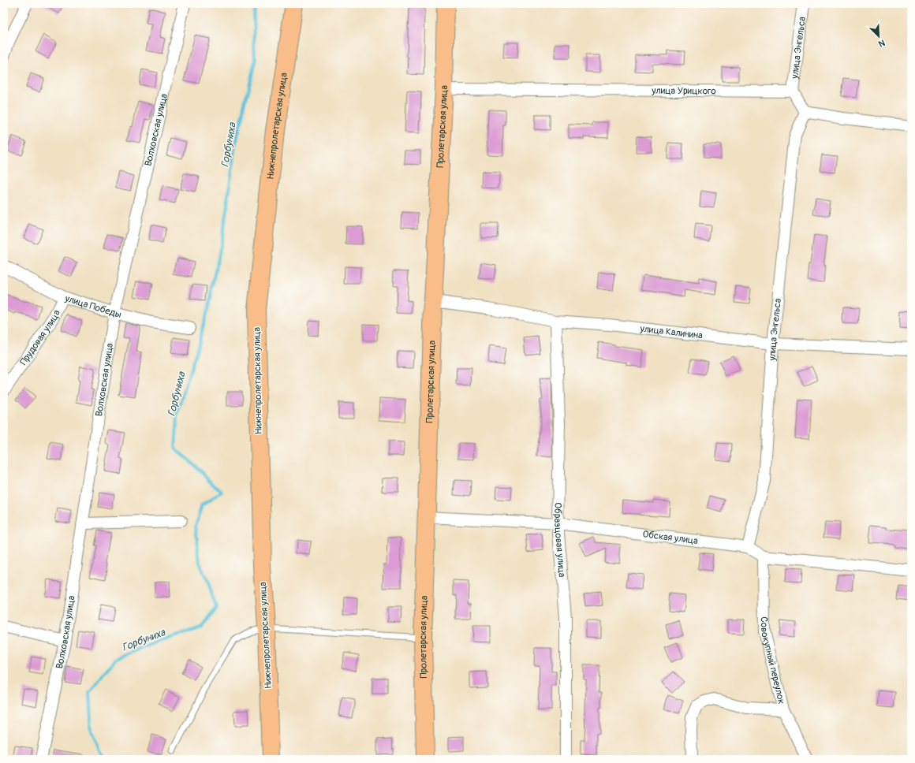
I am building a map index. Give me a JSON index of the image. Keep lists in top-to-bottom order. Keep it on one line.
{"streets":{"main road":["Нижнепролетарская улица","Пролетарская улица"],"street":["улица Энгельса","улица Урицкого","Волховская улица","улица Победы","улица Калинина","Прудовая улица","Обская улица","Образцовая улица","Совокупный переулок"]},"crossings":[["улица Энгельса","улица Урицкого"],["улица Энгельса","улица Калинина"],["улица Энгельса","Обская улица"],["улица Урицкого","Пролетарская улица"],["Пролетарская улица","улица Калинина"],["Пролетарская улица","Обская улица"],["Волховская улица","улица Победы"],["улица Победы","Прудовая улица"],["улица Калинина","Образцовая улица"],["Обская улица","Образцовая улица"],["Обская улица","Совокупный переулок"]],"water":["Горбуниха"],"north":"bottom right"}
